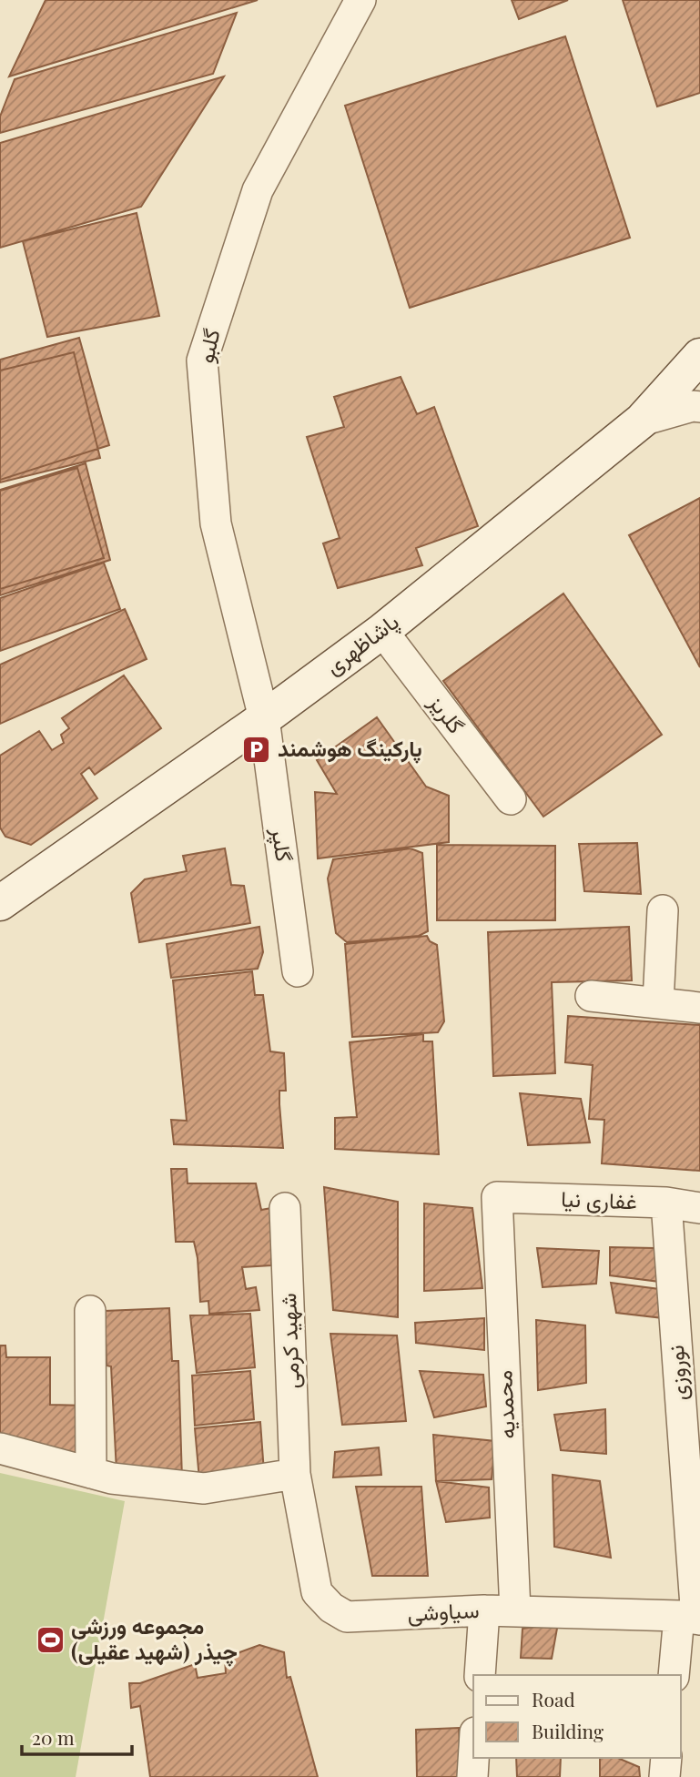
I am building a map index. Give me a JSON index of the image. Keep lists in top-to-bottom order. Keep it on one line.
{"streets":{"main road":["پاشاظهری"],"street":["گلبو","گلریز","گلپر","غفاری نیا","شهید کرمی","نوروزی","محمدیه","سیاوشی"]},"crossings":[["گلبو","پاشاظهری"],["گلبو","گلپر"],["پاشاظهری","گلریز"],["پاشاظهری","گلپر"],["غفاری نیا","نوروزی"],["غفاری نیا","محمدیه"],["شهید کرمی","سیاوشی"],["نوروزی","سیاوشی"],["محمدیه","سیاوشی"]],"places":{"parking":["پارکینگ هوشمند"],"sports":["مجموعه ورزشی چیذر (شهید عقیلی)"]},"legend":["Road","Building"],"scale_bar":"20 m"}
